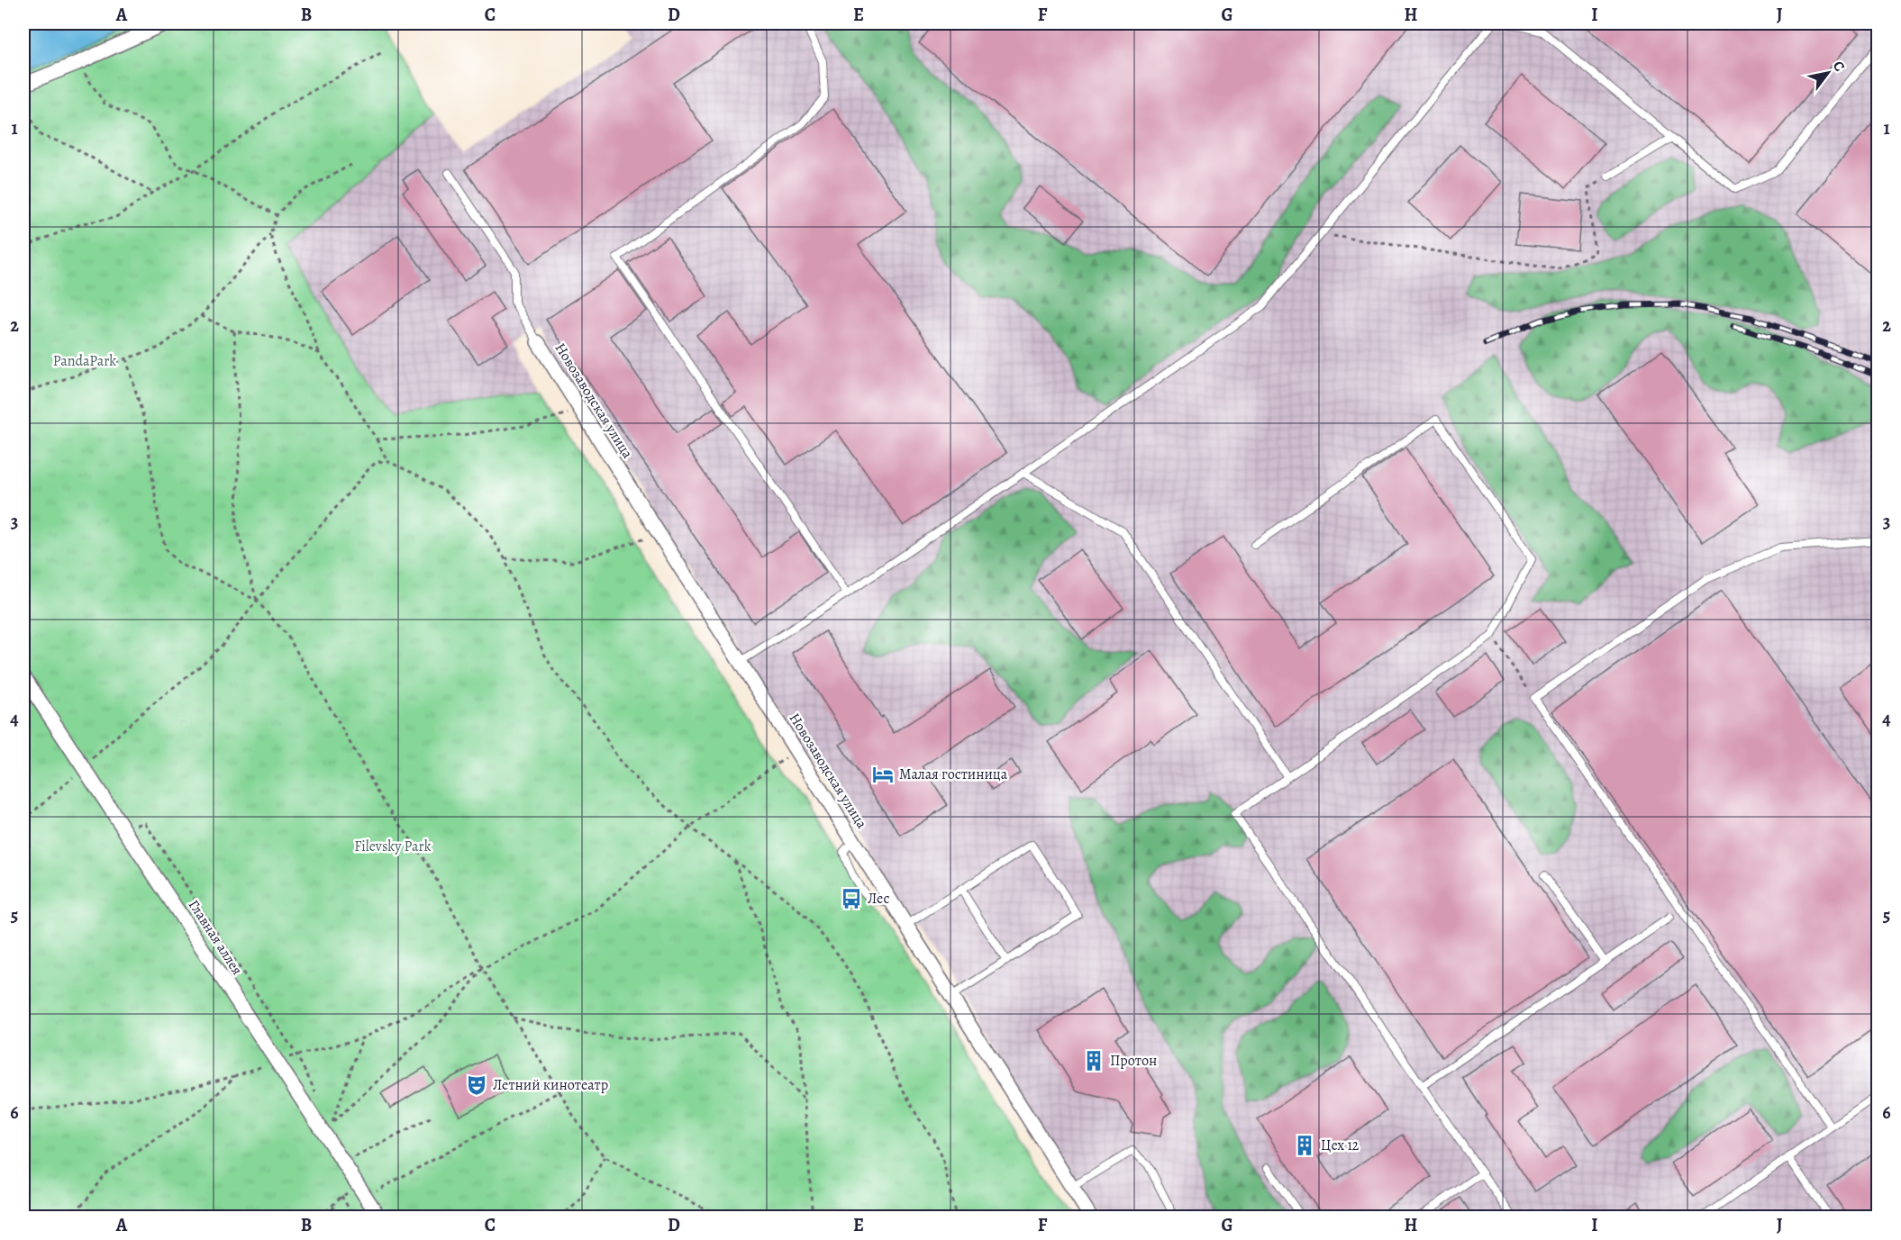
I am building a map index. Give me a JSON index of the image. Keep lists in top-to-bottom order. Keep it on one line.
{"streets":{"street":["Новозаводская улица","Главная аллея"]},"parks":["PandaPark","Filevsky Park"],"places":{"hotel":["Малая гостиница"],"bus stop":["Лес"],"building":["Протон","Цех 12"],"theatre":["Летний кинотеатр"]},"north":"top right","grid":{"columns":["A","B","C","D","E","F","G","H","I","J"],"rows":["1","2","3","4","5","6"]}}
